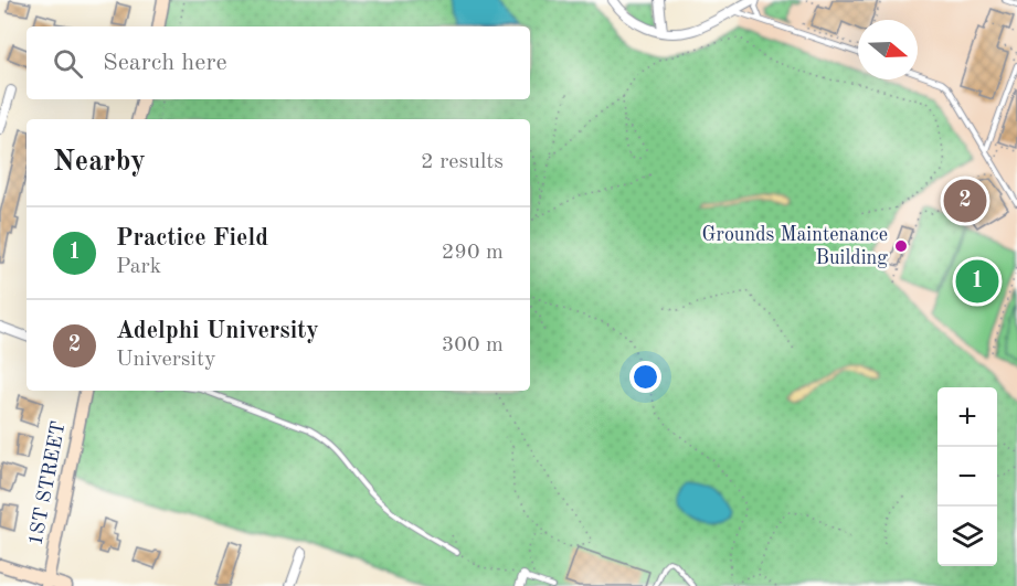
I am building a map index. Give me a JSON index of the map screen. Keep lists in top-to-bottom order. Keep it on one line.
{"streets":{"street":["1ST STREET"]},"places":["Grounds Maintenance Building"],"north":"right","page":{"search":"Search here","heading":["Nearby","2 results"],"pins":["2","1"],"list":[{"mark":"1","name":"Practice Field","note":"Park","value":"290 m"},{"mark":"2","name":"Adelphi University","note":"University","value":"300 m"}],"map_buttons":["+","−"]}}
